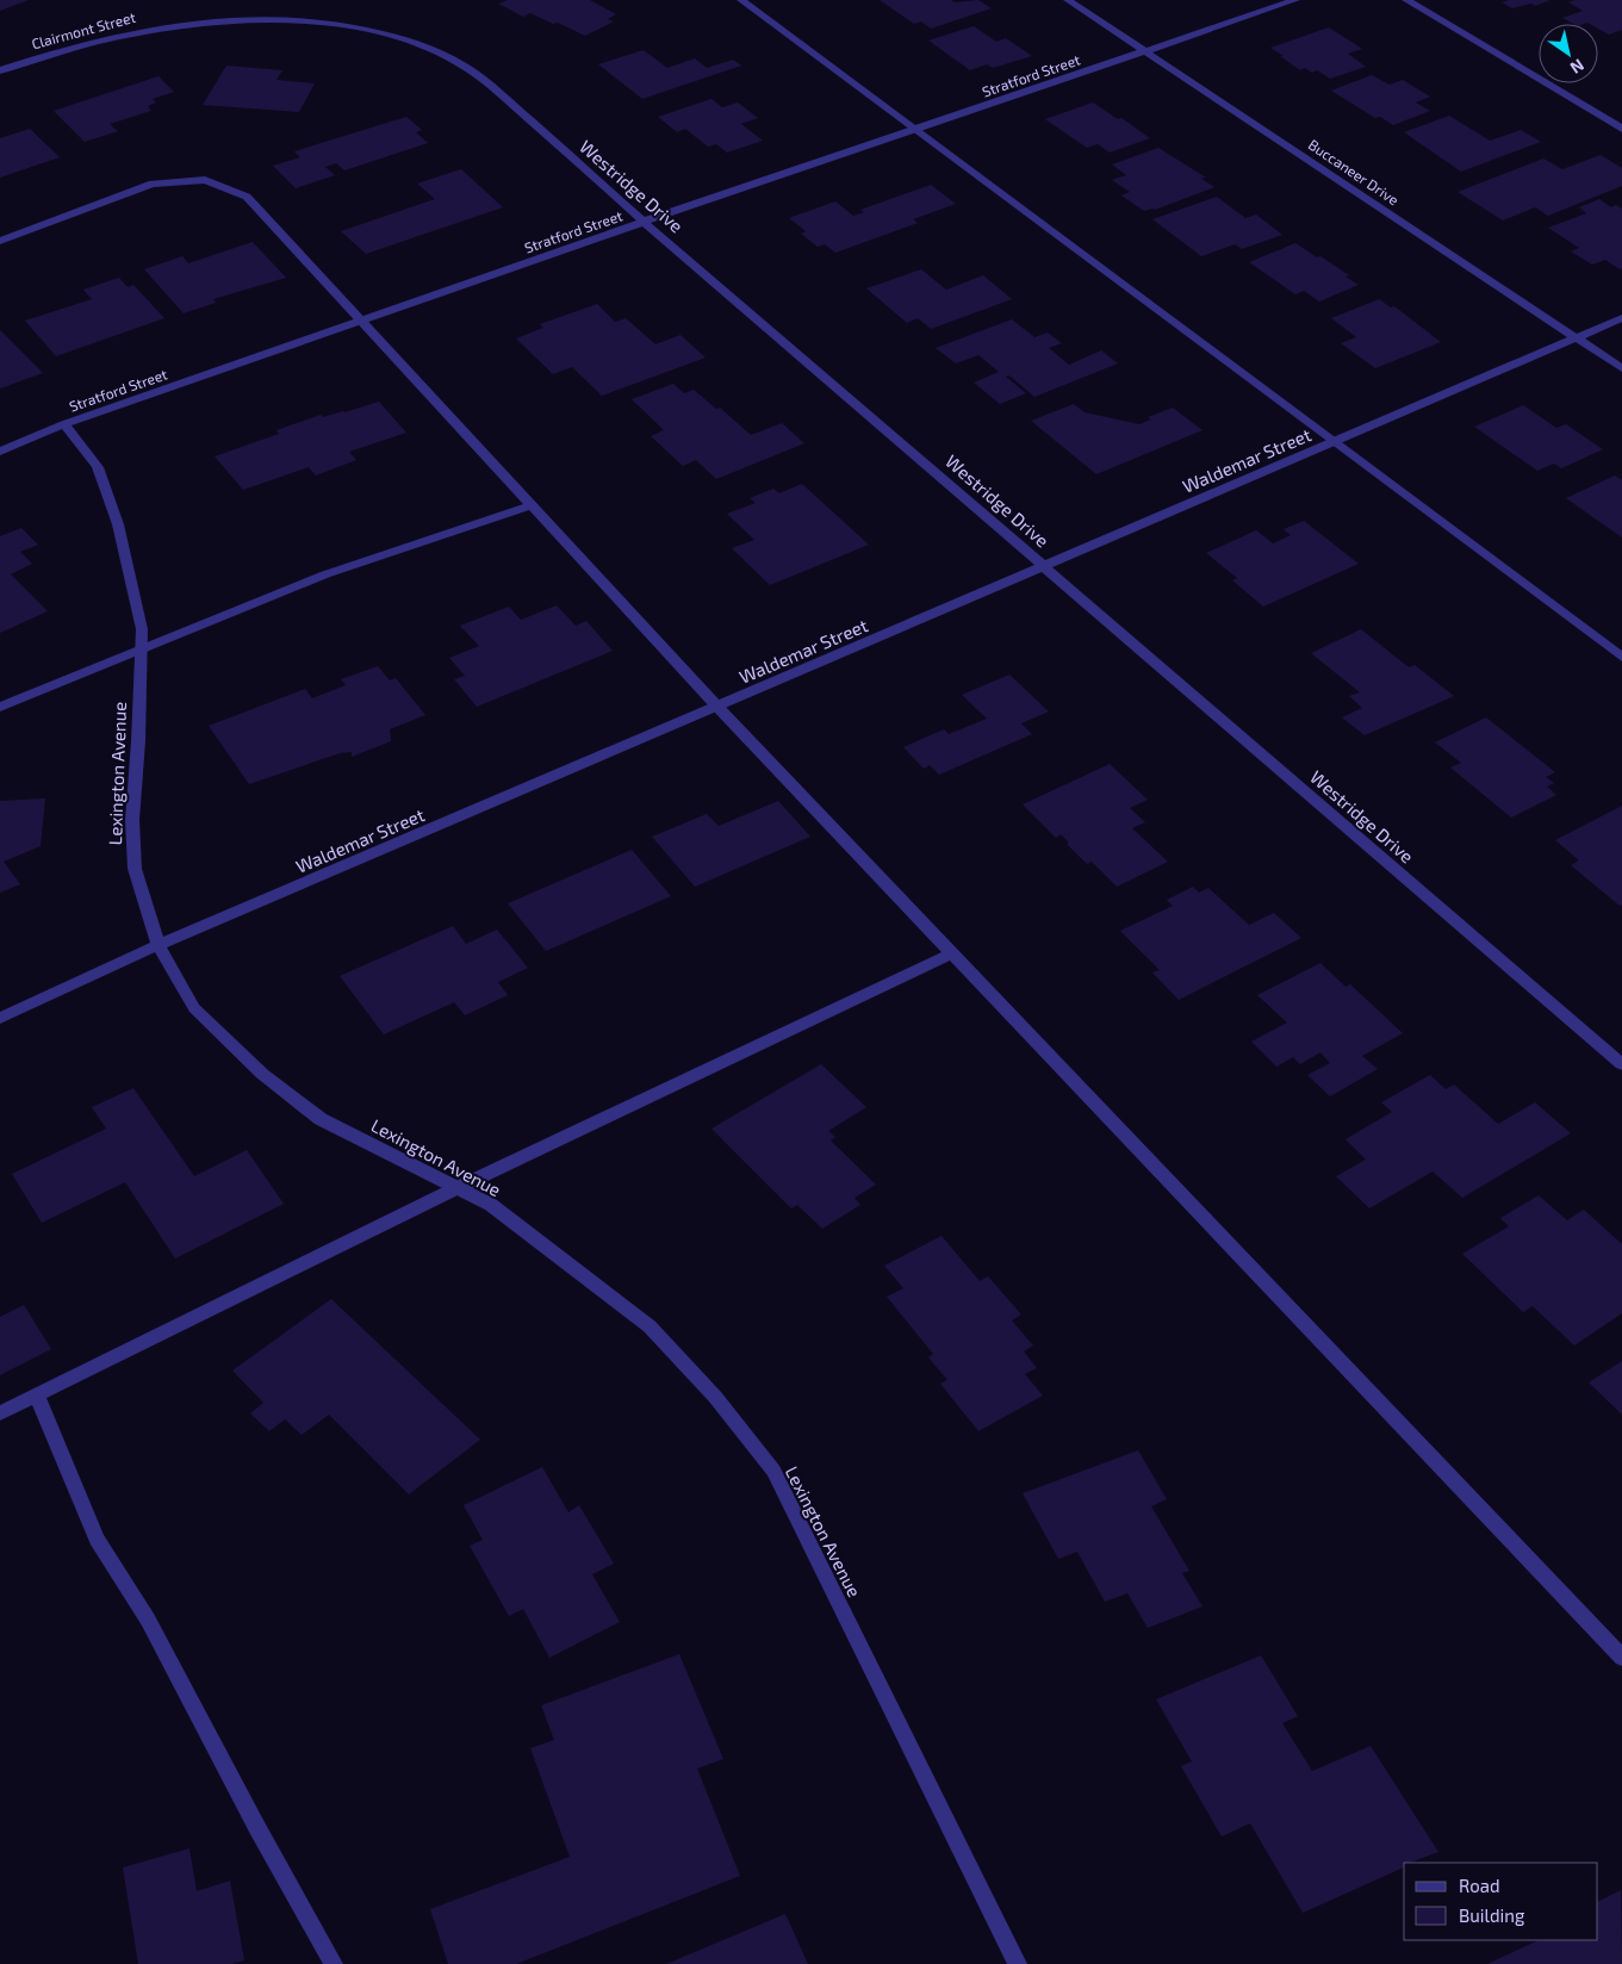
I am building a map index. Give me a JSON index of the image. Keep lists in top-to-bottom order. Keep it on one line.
{"streets":{"street":["Clairmont Street","Stratford Street","Buccaneer Drive","Westridge Drive","Waldemar Street","Lexington Avenue"]},"crossings":[["Clairmont Street","Westridge Drive"],["Stratford Street","Buccaneer Drive"],["Stratford Street","Westridge Drive"],["Stratford Street","Lexington Avenue"],["Buccaneer Drive","Waldemar Street"],["Westridge Drive","Waldemar Street"],["Waldemar Street","Lexington Avenue"]],"legend":["Road","Building"],"north":"bottom right"}
